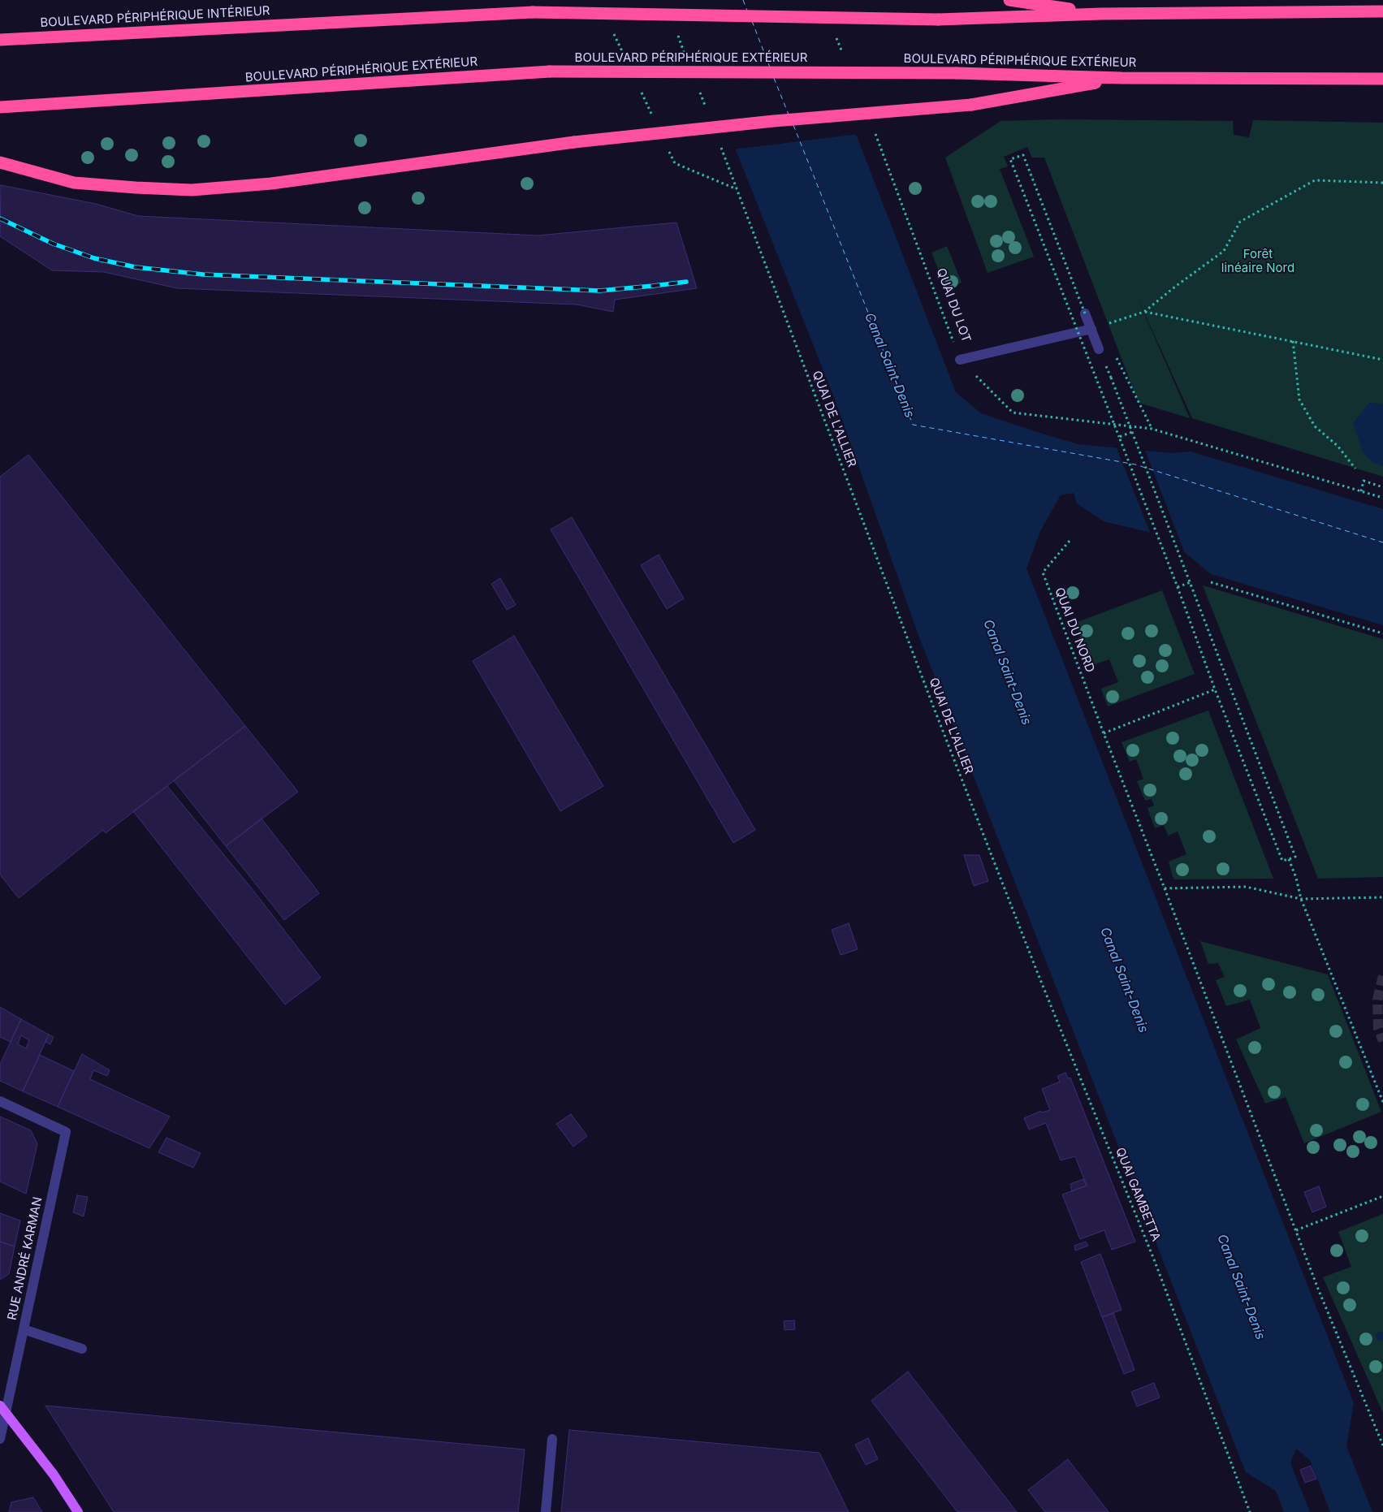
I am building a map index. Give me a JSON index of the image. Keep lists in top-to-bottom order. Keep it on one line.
{"streets":{"highway":["BOULEVARD PÉRIPHÉRIQUE INTÉRIEUR","BOULEVARD PÉRIPHÉRIQUE EXTÉRIEUR"],"street":["QUAI DU LOT","RUE ANDRÉ KARMAN"],"path":["QUAI DE L'ALLIER","QUAI DU NORD","QUAI GAMBETTA"]},"crossings":[["QUAI DE L'ALLIER","QUAI GAMBETTA"]],"water":["Canal Saint-Denis"],"parks":["Forêt linéaire Nord"]}
